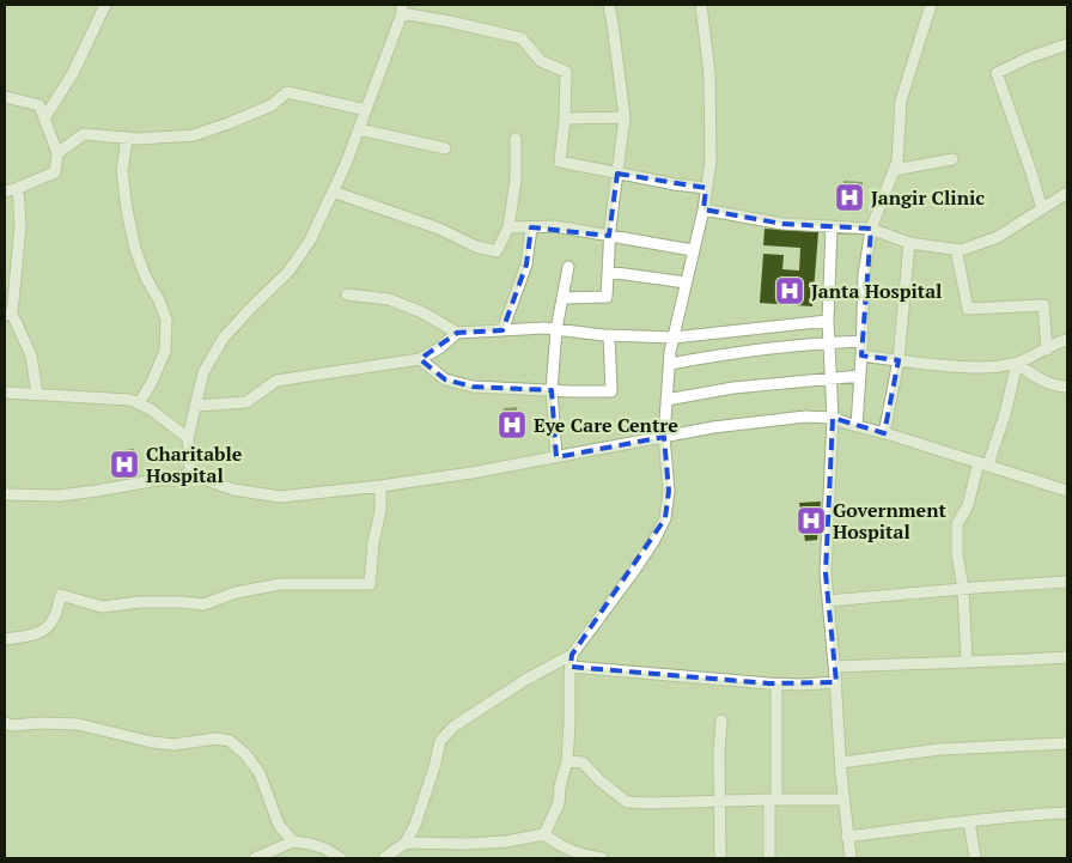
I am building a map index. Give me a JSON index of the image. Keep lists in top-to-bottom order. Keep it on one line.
{"places":{"hospital":["Jangir Clinic","Janta Hospital","Eye Care Centre","Charitable Hospital","Government Hospital"]}}
